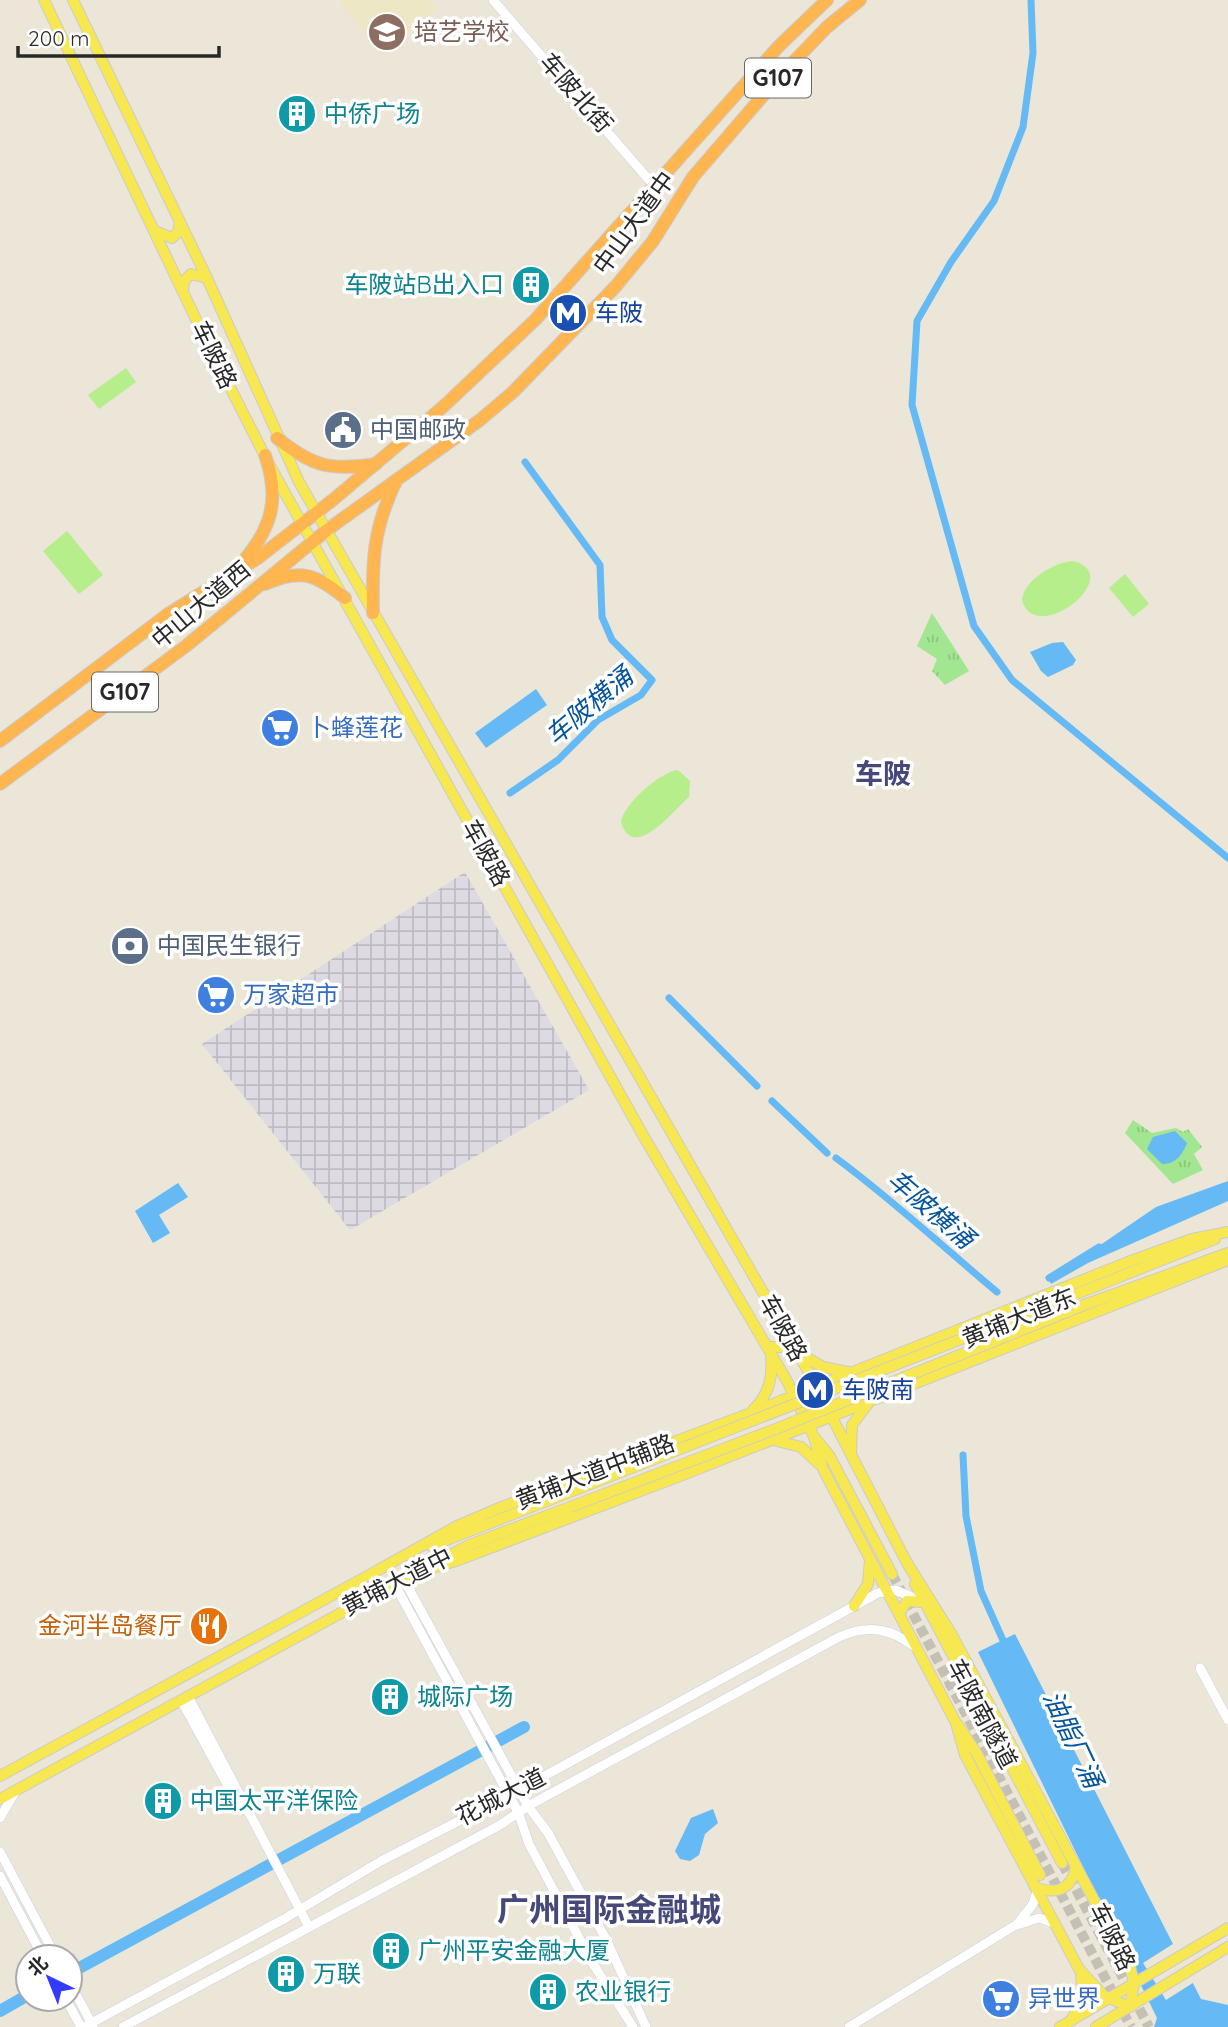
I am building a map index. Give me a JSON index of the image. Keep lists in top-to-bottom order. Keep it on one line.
{"streets":{"highway":["G107","中山大道中","中山大道西"],"main road":["车陂路","黄埔大道东","黄埔大道中辅路","黄埔大道中","车陂南隧道"],"street":["车陂北街","花城大道"]},"crossings":[["车陂北街","中山大道中"],["中山大道中","车陂路"],["中山大道中","中山大道西"],["车陂路","中山大道西"],["车陂路","黄埔大道中辅路"],["车陂路","车陂南隧道"],["车陂路","花城大道"],["黄埔大道东","黄埔大道中辅路"],["黄埔大道东","黄埔大道中"],["黄埔大道中辅路","黄埔大道中"]],"districts":["车陂","广州国际金融城"],"water":["车陂横涌","油脂厂涌"],"places":{"school or university":["培艺学校"],"building":["中侨广场","车陂站B出入口","城际广场","中国太平洋保险","广州平安金融大厦","万联","农业银行"],"metro station":["车陂","车陂南"],"public building":["中国邮政"],"supermarket":["卜蜂莲花","万家超市","异世界"],"bank":["中国民生银行"],"restaurant":["金河半岛餐厅"]},"scale_bar":"200 m","north":"top left"}
